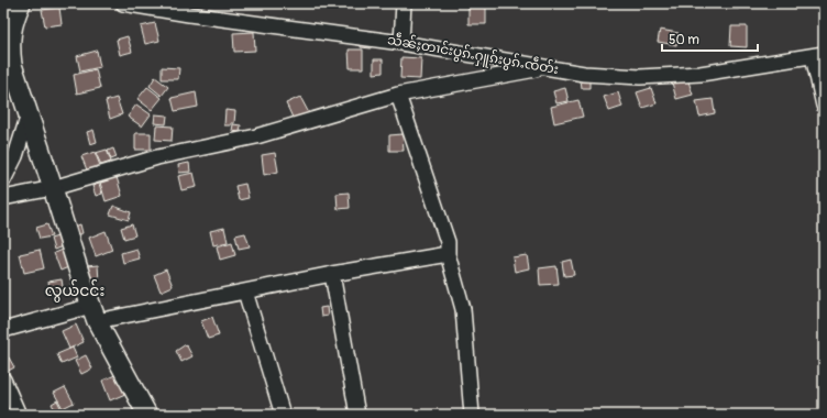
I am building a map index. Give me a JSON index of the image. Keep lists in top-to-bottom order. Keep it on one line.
{"streets":{"street":["သဵၼ်ႈတၢင်းပွၵ်ႉႁူၵ်းပွၵ်ႉၸဵတ်း"]},"districts":["လွယ်ငင်း"],"scale_bar":"50 m"}
